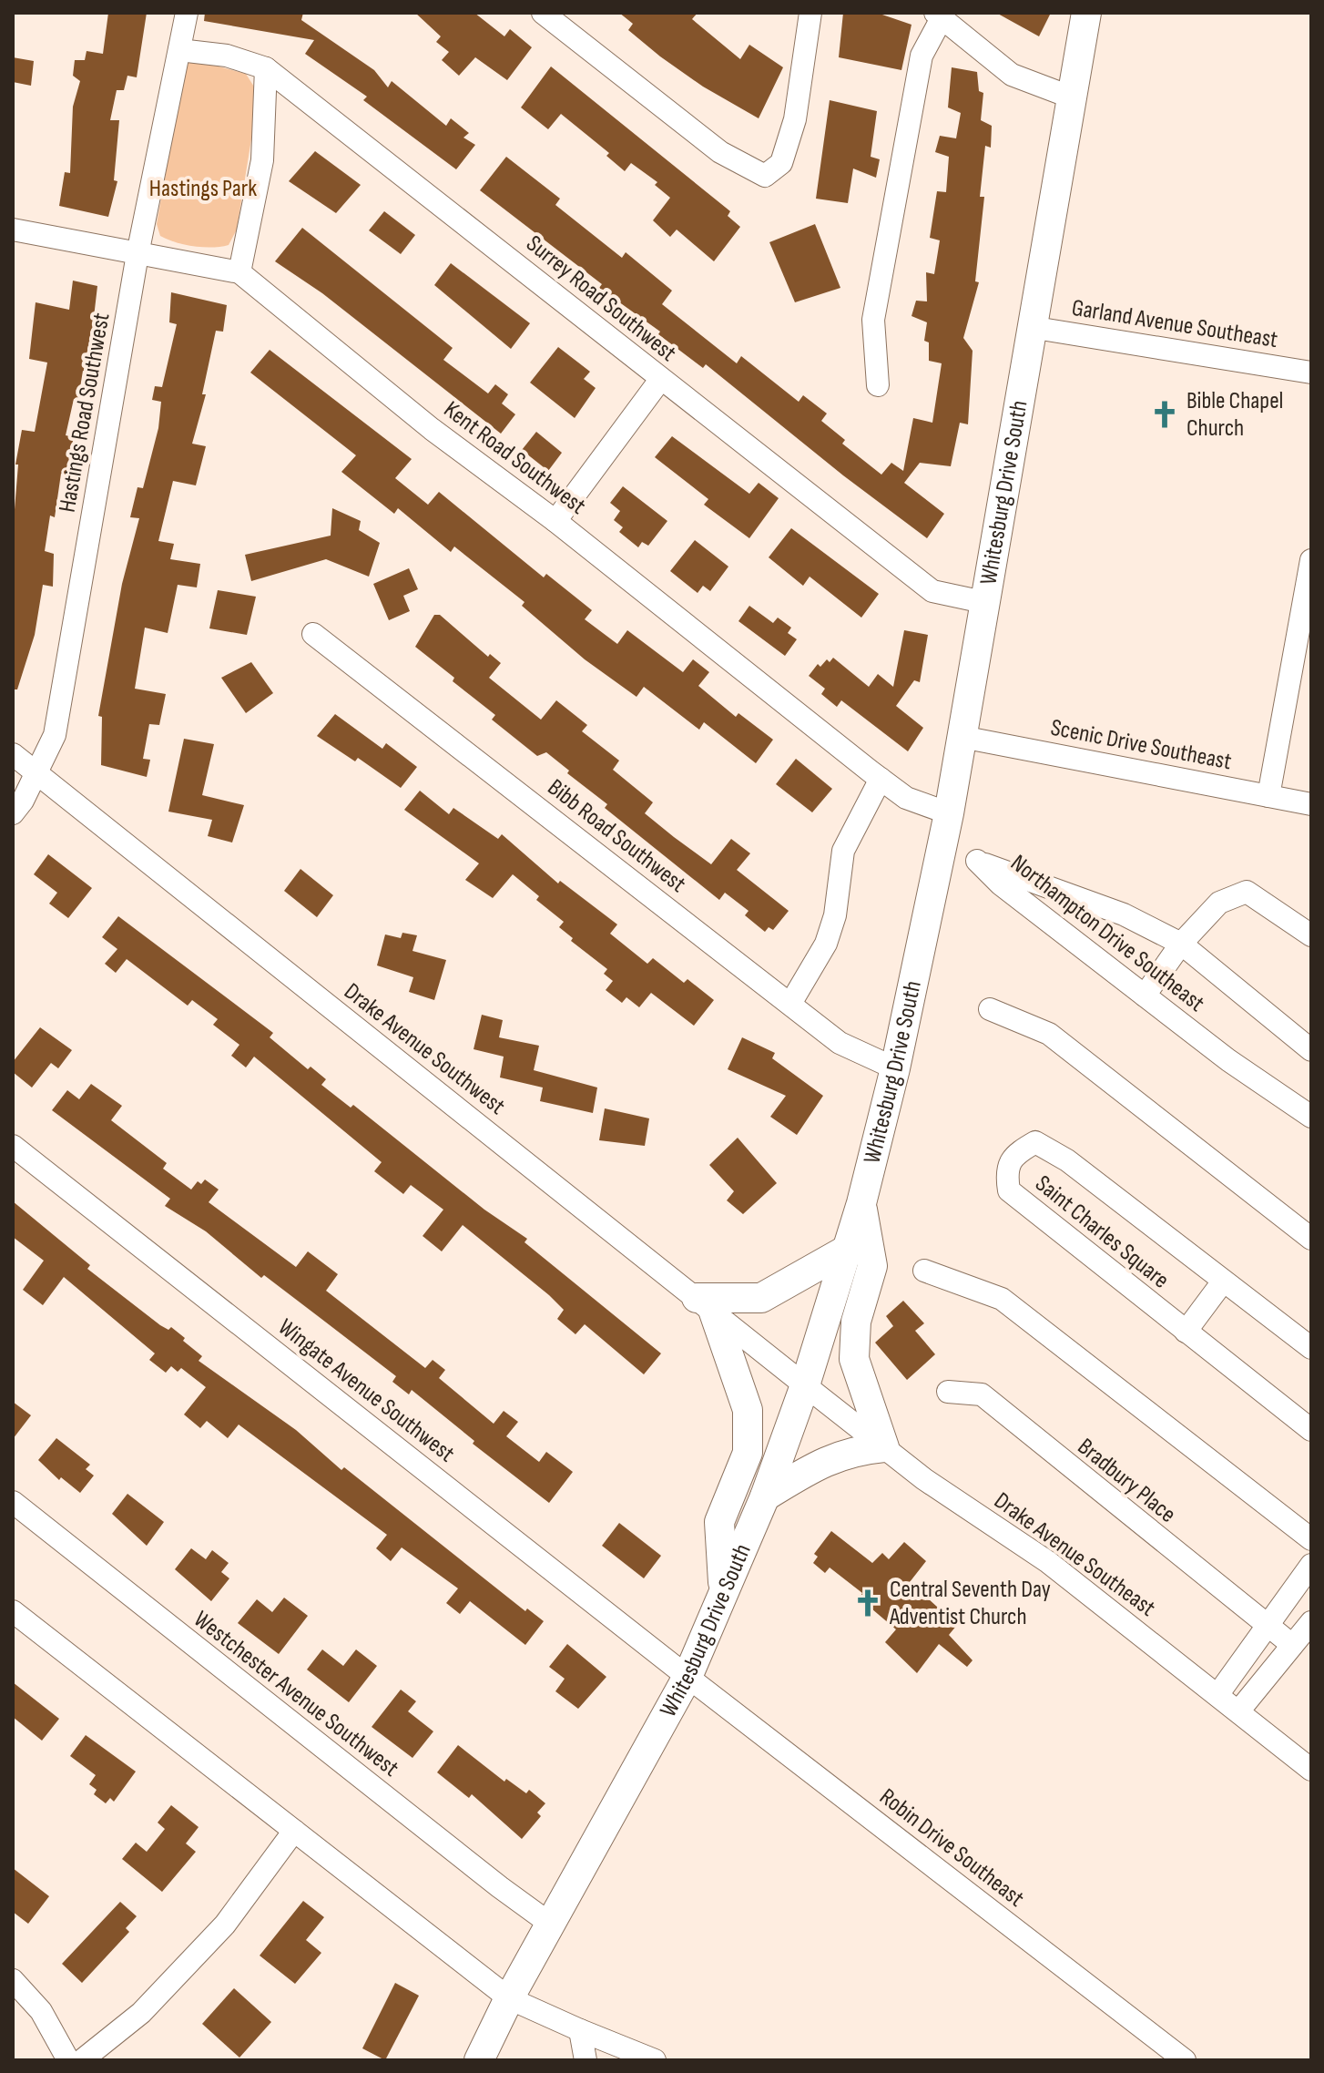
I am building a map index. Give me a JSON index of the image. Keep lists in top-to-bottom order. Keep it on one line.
{"streets":{"main road":["Whitesburg Drive South"],"street":["Surrey Road Southwest","Garland Avenue Southeast","Hastings Road Southwest","Kent Road Southwest","Scenic Drive Southeast","Bibb Road Southwest","Northampton Drive Southeast","Drake Avenue Southwest","Saint Charles Square","Wingate Avenue Southwest","Bradbury Place","Drake Avenue Southeast","Westchester Avenue Southwest","Robin Drive Southeast"]},"crossings":[["Surrey Road Southwest","Hastings Road Southwest"],["Surrey Road Southwest","Whitesburg Drive South"],["Garland Avenue Southeast","Whitesburg Drive South"],["Hastings Road Southwest","Kent Road Southwest"],["Hastings Road Southwest","Drake Avenue Southwest"],["Kent Road Southwest","Whitesburg Drive South"],["Whitesburg Drive South","Scenic Drive Southeast"],["Whitesburg Drive South","Bibb Road Southwest"],["Whitesburg Drive South","Drake Avenue Southwest"],["Whitesburg Drive South","Wingate Avenue Southwest"],["Whitesburg Drive South","Drake Avenue Southeast"],["Whitesburg Drive South","Westchester Avenue Southwest"],["Whitesburg Drive South","Robin Drive Southeast"],["Drake Avenue Southwest","Drake Avenue Southeast"],["Wingate Avenue Southwest","Robin Drive Southeast"]],"parks":["Hastings Park"],"places":{"church":["Bible Chapel Church","Central Seventh Day Adventist Church"]}}
